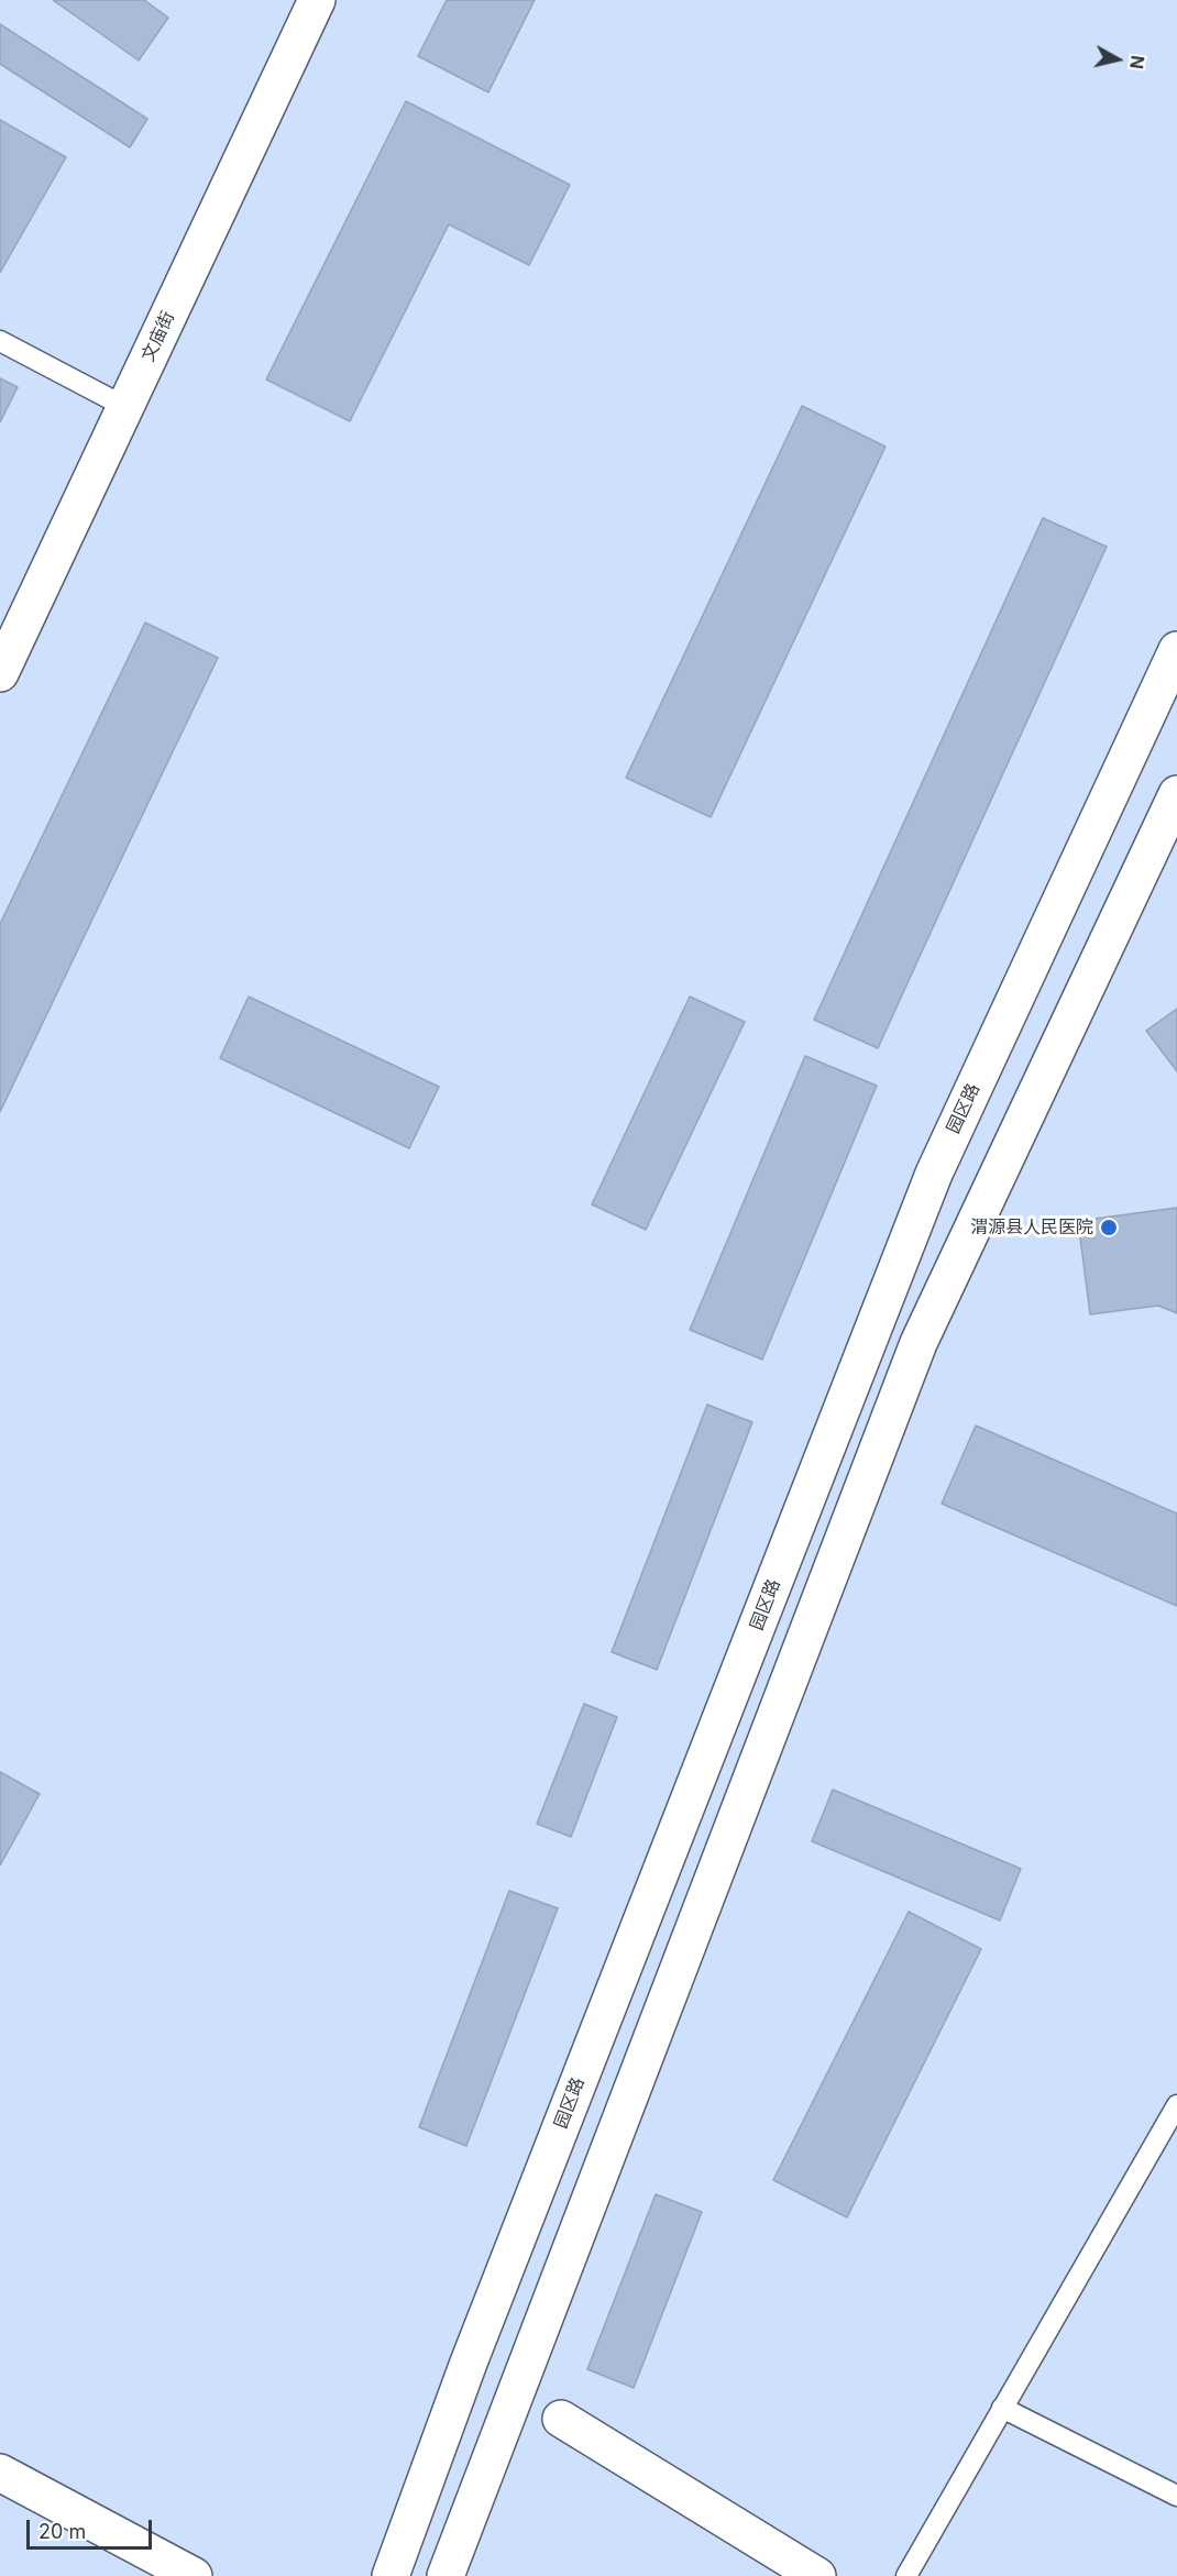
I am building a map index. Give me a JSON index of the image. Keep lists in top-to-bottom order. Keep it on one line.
{"streets":{"main road":["文庙街","园区路"]},"places":["渭源县人民医院"],"scale_bar":"20 m","north":"right"}
